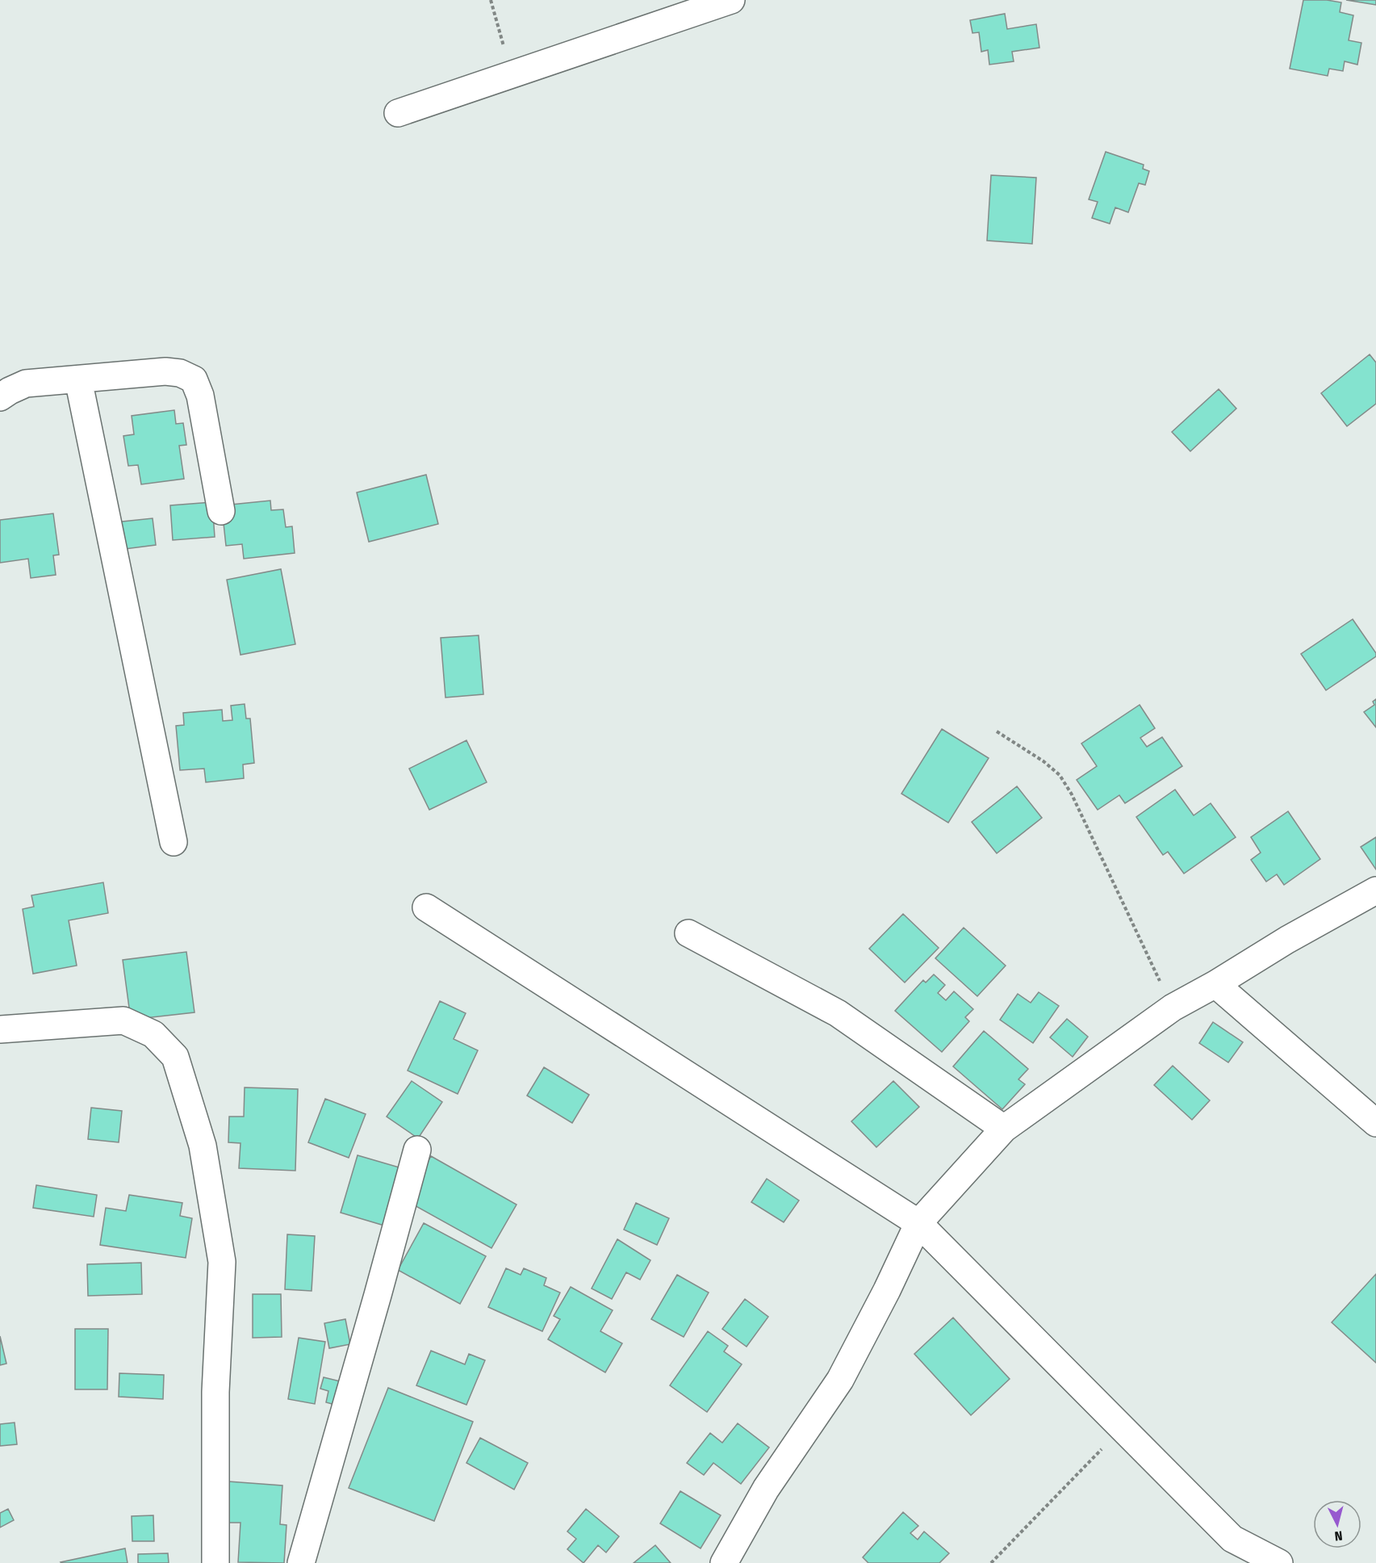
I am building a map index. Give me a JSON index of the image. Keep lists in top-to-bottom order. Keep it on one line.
{"north":"bottom"}
